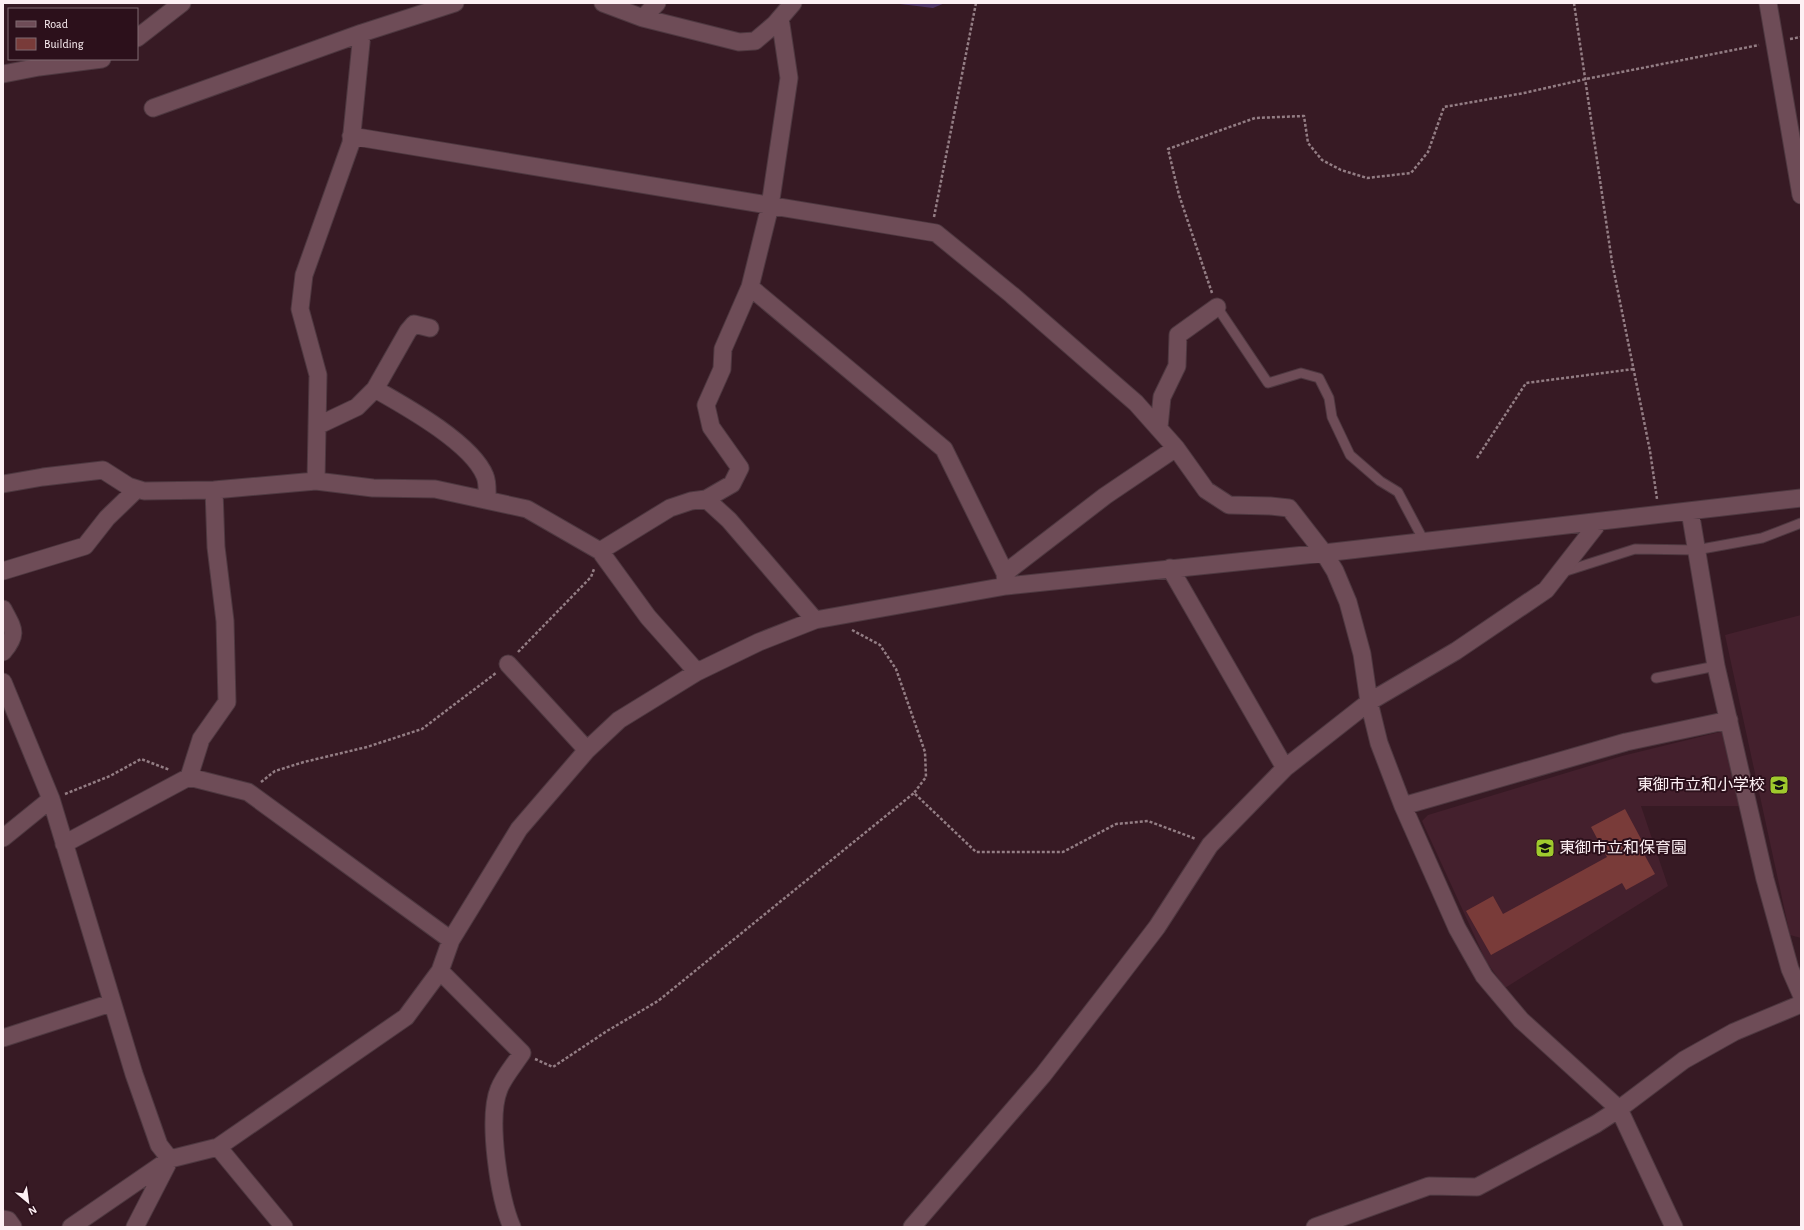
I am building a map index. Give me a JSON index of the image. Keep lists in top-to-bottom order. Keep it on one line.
{"places":{"school or university":["東御市立和小学校","東御市立和保育園"]},"legend":["Road","Building"],"north":"bottom right"}
